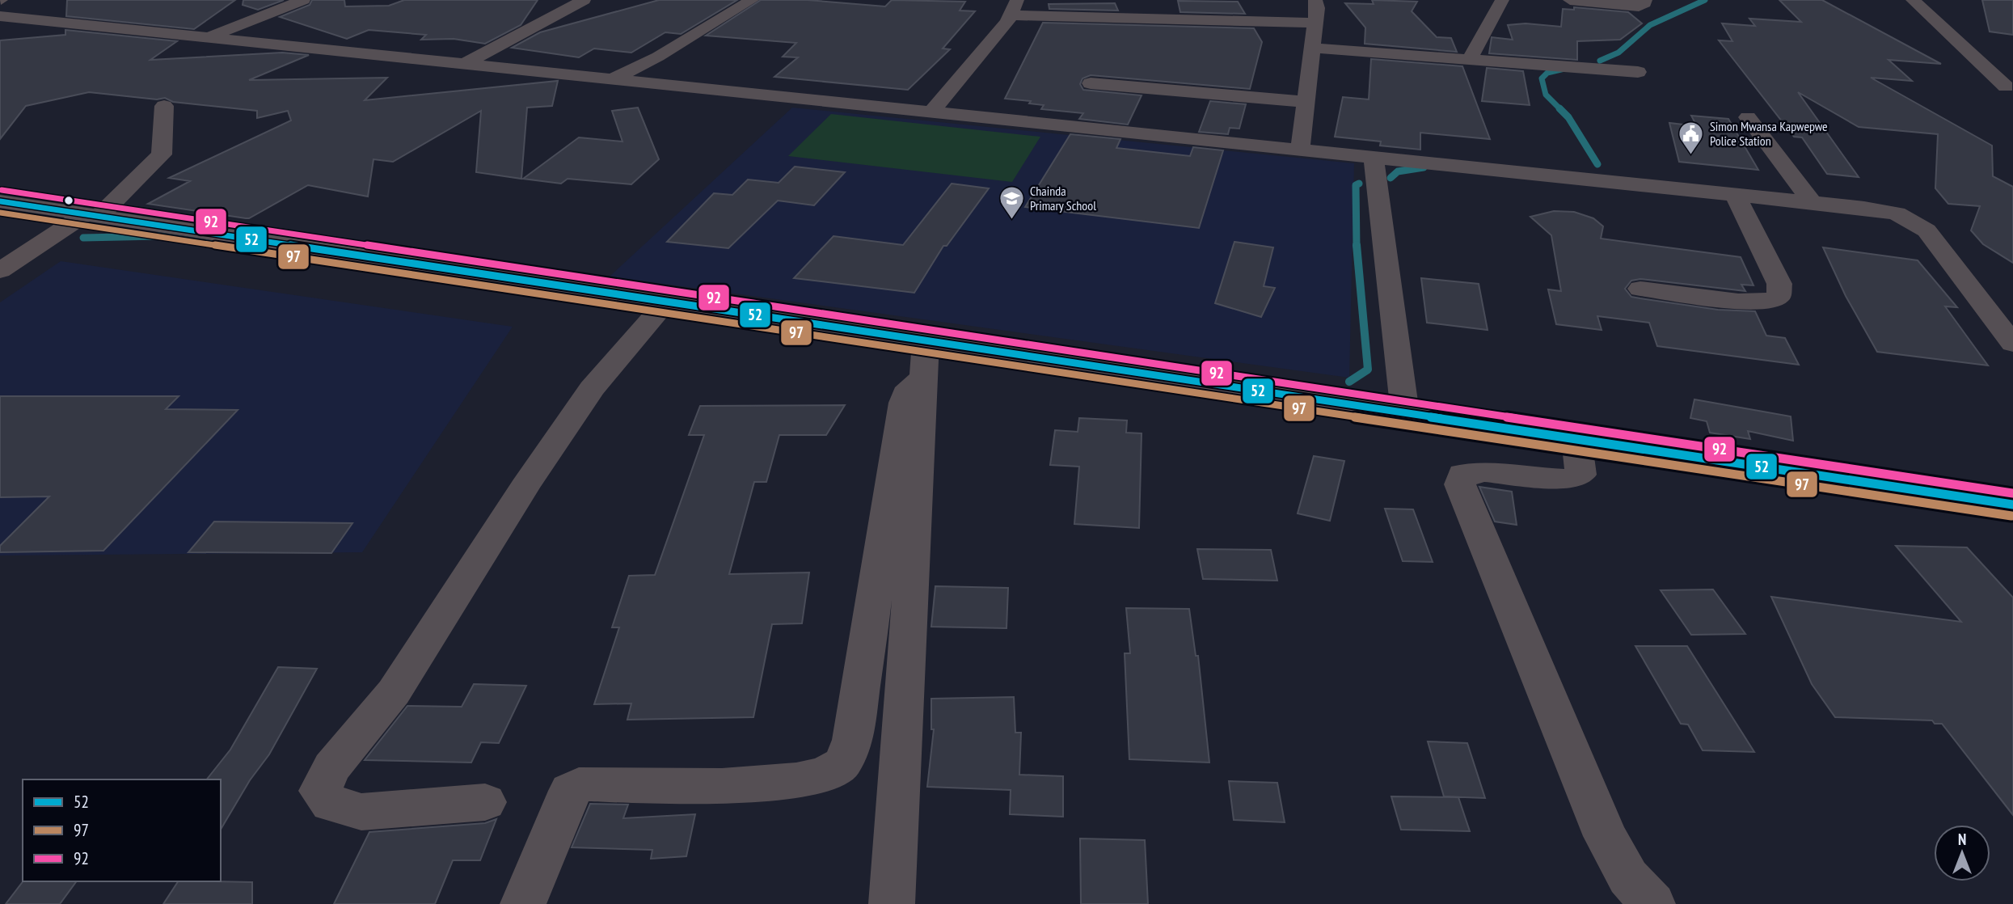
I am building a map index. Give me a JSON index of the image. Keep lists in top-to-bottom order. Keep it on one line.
{"places":{"public building":["Simon Mwansa Kapwepwe Police Station"],"school or university":["Chainda Primary School"]},"lines":["transit line 92","transit line 52","transit line 97"],"legend":["52","97","92"],"north":"top"}
